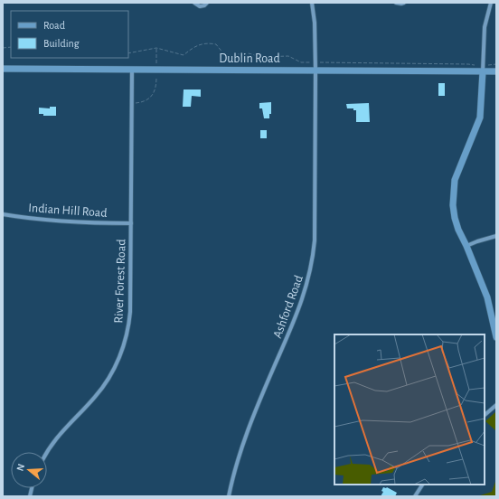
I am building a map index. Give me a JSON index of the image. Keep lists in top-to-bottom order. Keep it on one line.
{"streets":{"main road":["Dublin Road"],"street":["Indian Hill Road","River Forest Road","Ashford Road"]},"crossings":[["Dublin Road","River Forest Road"],["Dublin Road","Ashford Road"],["Indian Hill Road","River Forest Road"]],"legend":["Road","Building"],"north":"left"}
